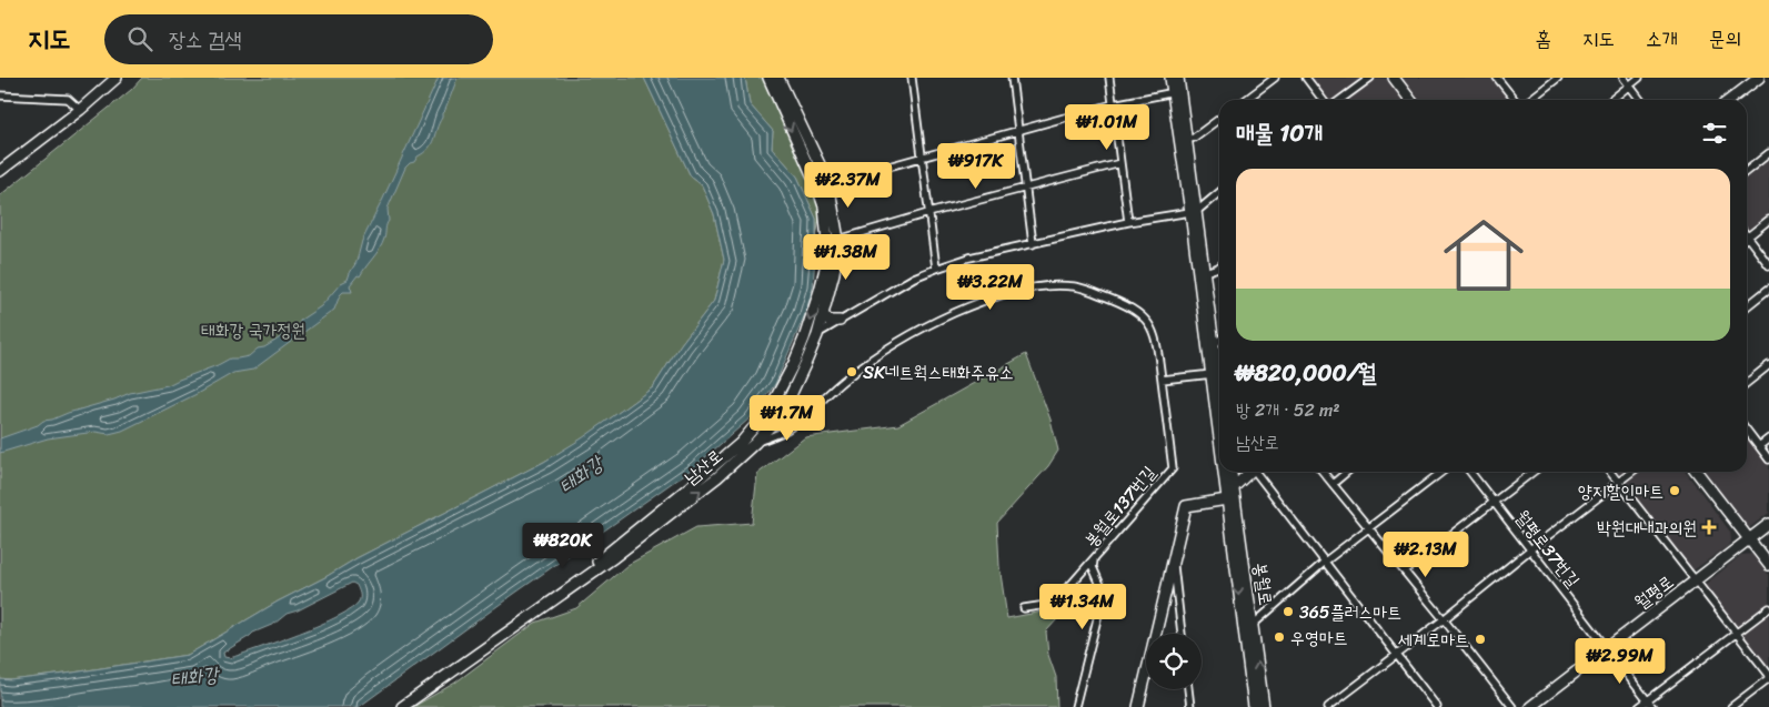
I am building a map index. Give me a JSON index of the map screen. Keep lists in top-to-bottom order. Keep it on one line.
{"streets":{"main road":["남산로","봉월로","월평로"],"street":["봉월로137번길","월평로37번길"]},"crossings":[["남산로","봉월로137번길"],["월평로37번길","월평로"]],"water":["태화강"],"parks":["태화강 국가정원"],"places":{"other":["SK네트웍스태화주유소","양지할인마트","365플러스마트","우영마트","세계로마트"],"health":["박원대내과의원"]},"page":{"header":"지도","search":"장소 검색","nav":["홈","지도","소개","문의"],"heading":"매물 10개","price":["₩1.01M","₩917K","₩2.37M","₩1.38M","₩3.22M","₩1.7M","₩820K","₩2.13M","₩1.34M","₩2.99M"],"list":[{"name":"₩820,000/월","note":"방 2개 · 52 m² · 남산로"}]}}
